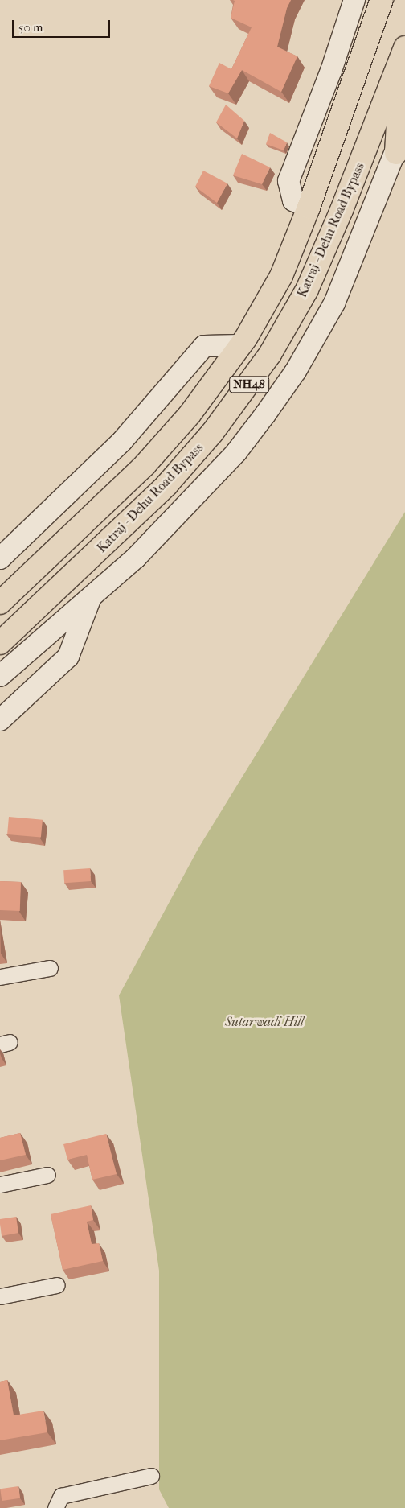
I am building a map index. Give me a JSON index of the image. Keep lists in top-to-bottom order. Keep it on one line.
{"streets":{"highway":["Katraj - Dehu Road Bypass","NH48"]},"parks":["Sutarwadi Hill"],"scale_bar":"50 m"}
